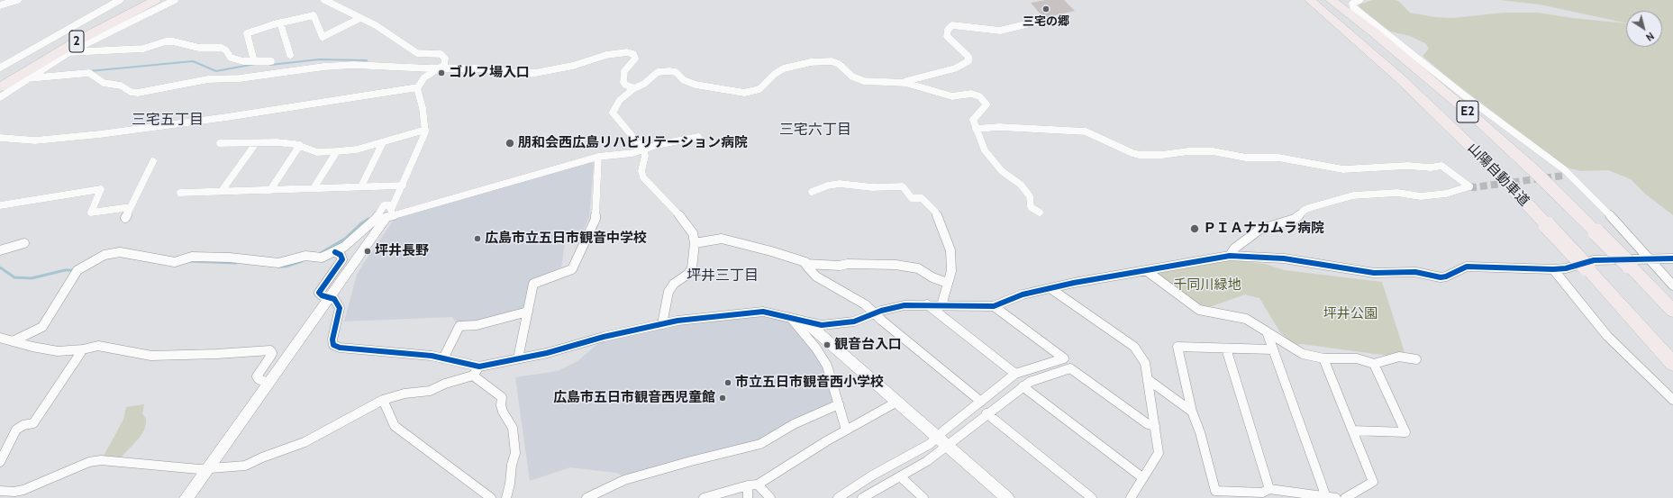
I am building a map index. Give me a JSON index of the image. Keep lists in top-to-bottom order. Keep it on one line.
{"streets":{"highway":["2","E2","山陽自動車道"]},"districts":["三宅五丁目","三宅六丁目","坪井三丁目"],"parks":["千同川緑地","坪井公園"],"places":["三宅の郷","ゴルフ場入口","朋和会西広島リハビリテーション病院","ＰＩＡナカムラ病院","広島市立五日市観音中学校","坪井長野","観音台入口","市立五日市観音西小学校","広島市五日市観音西児童館"],"north":"bottom right"}
